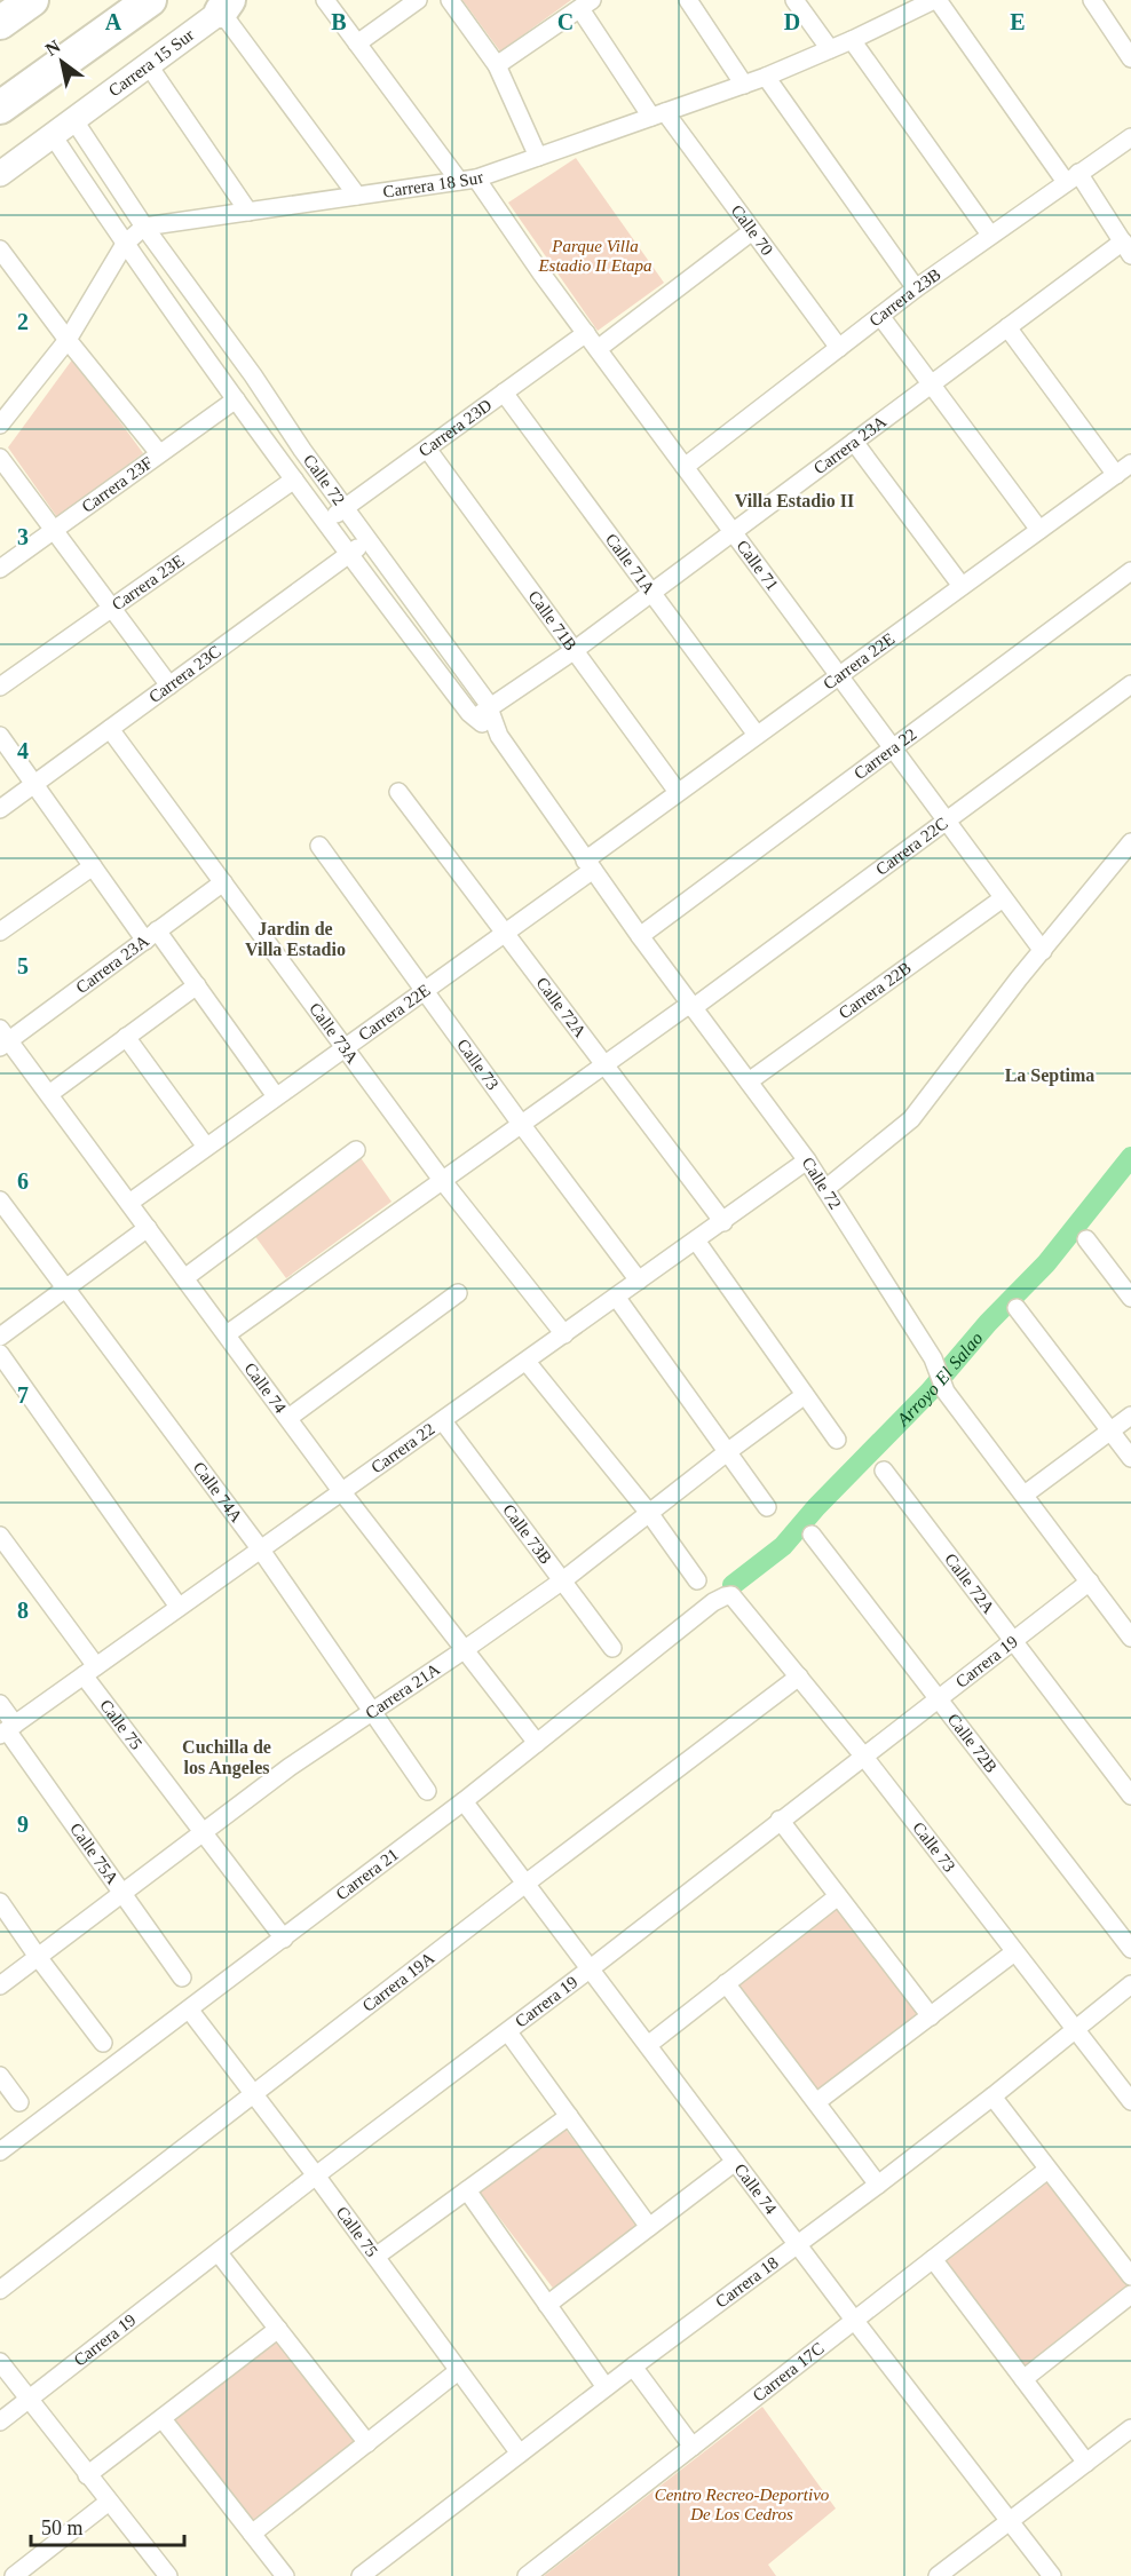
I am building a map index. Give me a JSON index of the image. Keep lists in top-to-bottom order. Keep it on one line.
{"streets":{"street":["Carrera 15 Sur","Carrera 18 Sur","Calle 70","Carrera 23B","Carrera 23D","Carrera 23A","Calle 72","Carrera 23F","Calle 71A","Calle 71","Carrera 23E","Calle 71B","Carrera 22E","Carrera 23C","Carrera 22","Carrera 22C","Carrera 22B","Calle 72A","Calle 73A","Calle 73","Calle 74","Calle 74A","Calle 73B","Carrera 19","Carrera 21A","Calle 75","Calle 72B","Calle 75A","Carrera 21","Carrera 19A","Carrera 18","Carrera 17C"]},"crossings":[["Carrera 15 Sur","Calle 72"],["Carrera 18 Sur","Calle 70"],["Carrera 18 Sur","Calle 72"],["Carrera 18 Sur","Calle 71"],["Calle 70","Carrera 23B"],["Carrera 23B","Calle 71"],["Carrera 23D","Calle 72"],["Carrera 23D","Calle 71A"],["Carrera 23D","Calle 71"],["Carrera 23D","Calle 71B"],["Carrera 23A","Calle 72"],["Carrera 23A","Calle 71A"],["Carrera 23A","Calle 71"],["Carrera 23A","Calle 71B"],["Carrera 23A","Calle 73A"],["Carrera 23A","Calle 74"],["Calle 72","Carrera 23F"],["Calle 72","Carrera 23E"],["Calle 72","Carrera 22E"],["Calle 72","Carrera 23C"],["Calle 72","Carrera 22"],["Calle 72","Carrera 22C"],["Calle 72","Carrera 22B"],["Calle 72","Carrera 19"],["Calle 71A","Carrera 22E"],["Calle 71","Carrera 22E"],["Calle 71","Carrera 22"],["Calle 71","Carrera 22C"],["Calle 71","Carrera 22B"],["Calle 71B","Carrera 22E"],["Carrera 22E","Calle 72A"],["Carrera 22E","Calle 73A"],["Carrera 22E","Calle 73"],["Carrera 22E","Calle 74"],["Carrera 23C","Calle 73A"],["Carrera 22","Calle 72A"],["Carrera 22","Calle 73A"],["Carrera 22","Calle 73"],["Carrera 22","Calle 74"],["Carrera 22","Calle 74A"],["Carrera 22","Calle 73B"],["Carrera 22","Calle 75"],["Carrera 22","Calle 75A"],["Calle 72A","Carrera 19"],["Calle 73","Carrera 19"],["Calle 73","Carrera 21"],["Calle 73","Carrera 19A"],["Calle 73","Carrera 18"],["Calle 74","Carrera 19"],["Calle 74","Carrera 21A"],["Calle 74","Carrera 21"],["Calle 74","Carrera 19A"],["Calle 74","Carrera 18"],["Calle 74","Carrera 17C"],["Calle 74A","Carrera 21A"],["Calle 73B","Carrera 21A"],["Carrera 19","Calle 75"],["Carrera 19","Calle 72B"],["Carrera 21A","Calle 75"],["Carrera 21A","Calle 75A"],["Calle 75","Carrera 21"],["Calle 75","Carrera 19A"],["Calle 75","Carrera 18"]],"districts":["Villa Estadio II","Jardin de Villa Estadio","La Septima","Cuchilla de los Angeles"],"water":["Arroyo El Salao"],"parks":["Parque Villa Estadio II Etapa","Centro Recreo-Deportivo De Los Cedros"],"scale_bar":"50 m","north":"top left","grid":{"columns":["A","B","C","D","E"],"rows":["2","3","4","5","6","7","8","9"]}}
